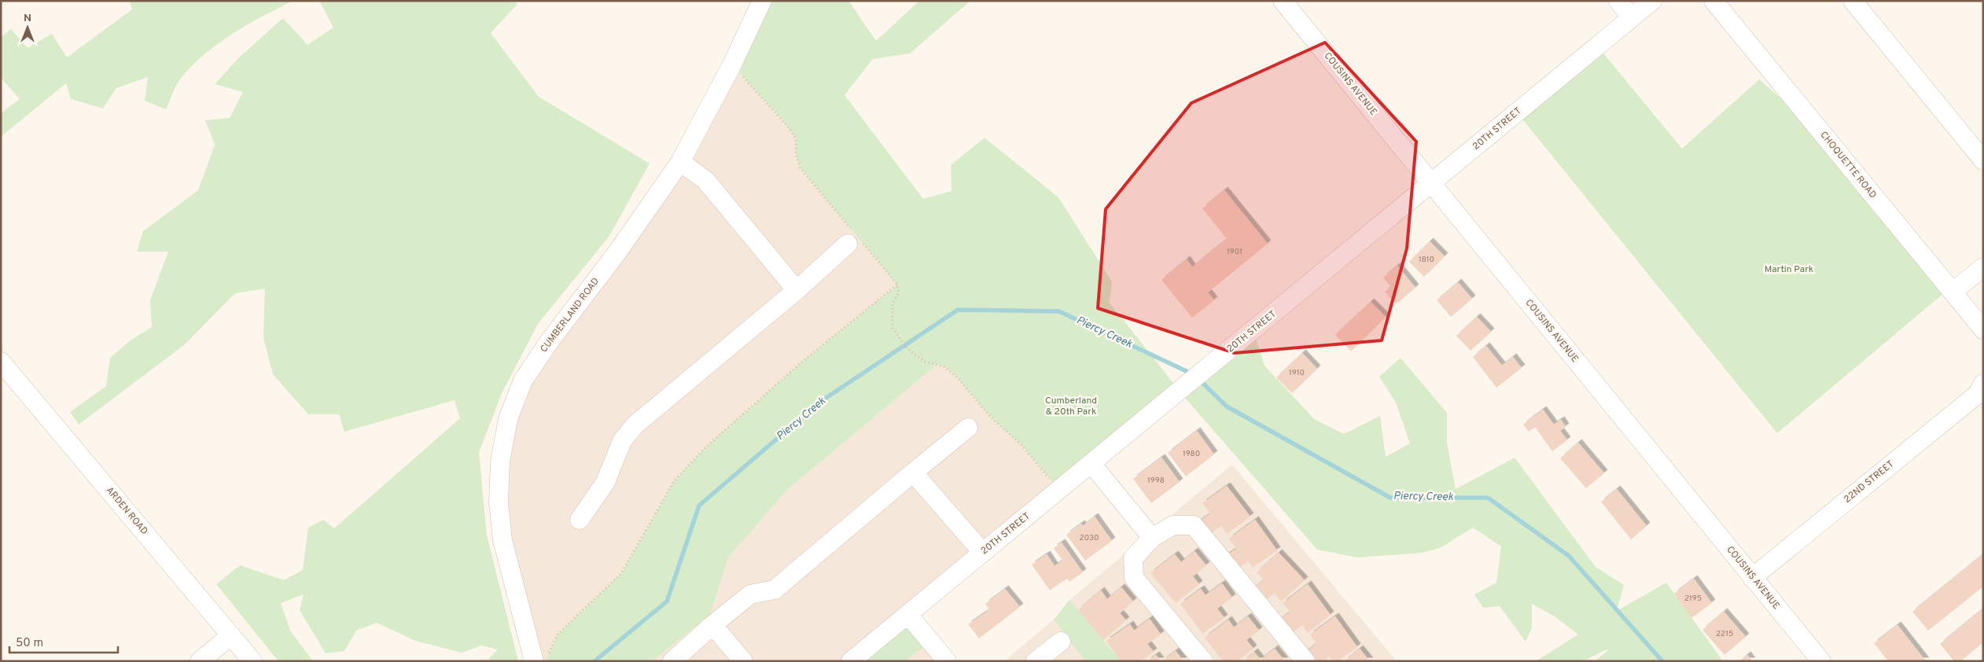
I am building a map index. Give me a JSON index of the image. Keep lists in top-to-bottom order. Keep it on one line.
{"streets":{"street":["COUSINS AVENUE","20TH STREET","CHOQUETTE ROAD","CUMBERLAND ROAD","22ND STREET","ARDEN ROAD"]},"crossings":[["COUSINS AVENUE","20TH STREET"],["COUSINS AVENUE","22ND STREET"]],"water":["Piercy Creek"],"parks":["Martin Park","Cumberland & 20th Park"],"house_numbers":["1901","1810","1910","1980","1998","2030","2195","2215"],"scale_bar":"50 m","north":"top"}
